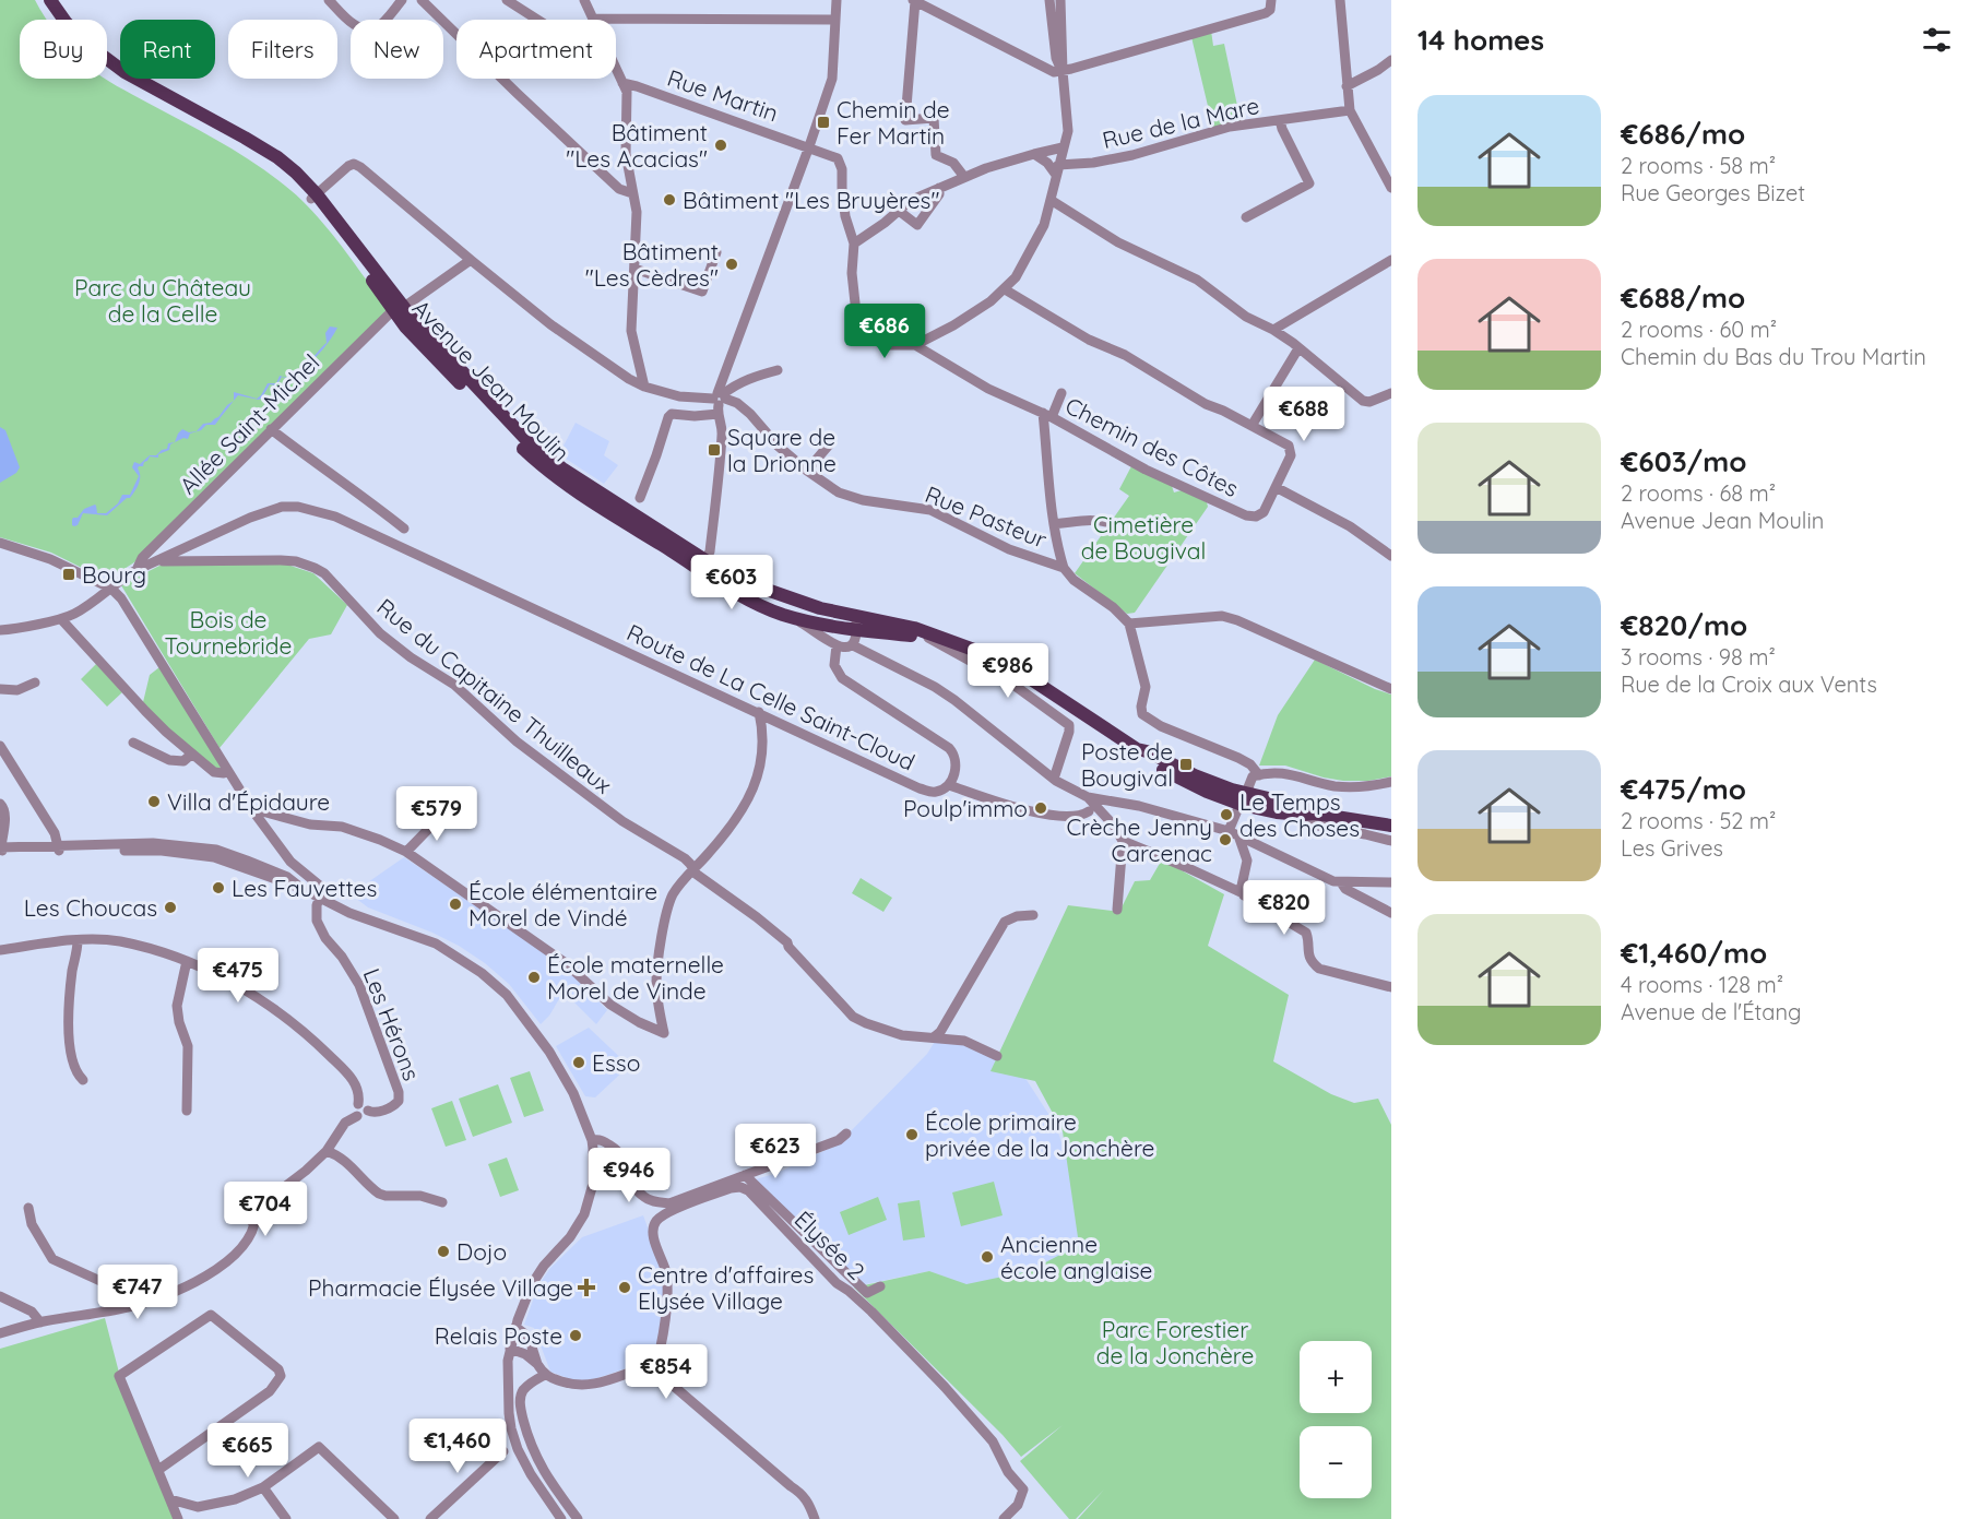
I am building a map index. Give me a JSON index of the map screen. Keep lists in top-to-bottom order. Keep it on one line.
{"streets":{"main road":["Avenue Jean Moulin"],"street":["Rue Martin","Rue de la Mare","Allée Saint-Michel","Chemin des Côtes","Rue Pasteur","Rue du Capitaine Thuilleaux","Route de La Celle Saint-Cloud","Les Hérons","Élysée 2"]},"crossings":[["Avenue Jean Moulin","Allée Saint-Michel"],["Allée Saint-Michel","Route de La Celle Saint-Cloud"],["Rue du Capitaine Thuilleaux","Route de La Celle Saint-Cloud"]],"parks":["Parc du Château de la Celle","Cimetière de Bougival","Bois de Tournebride","Parc Forestier de la Jonchère"],"places":{"transit":["Chemin de Fer Martin","Square de la Drionne","Bourg","Poste de Bougival"],"other":["Bâtiment \"Les Acacias\"","Bâtiment \"Les Bruyères\"","Bâtiment \"Les Cèdres\"","Villa d'Épidaure","Poulp'immo","Le Temps des Choses","Crèche Jenny Carcenac","Les Fauvettes","École élémentaire Morel de Vindé","Les Choucas","École maternelle Morel de Vinde","Esso","École primaire privée de la Jonchère","Dojo","Ancienne école anglaise","Centre d'affaires Elysée Village","Relais Poste"],"health":["Pharmacie Élysée Village"]},"page":{"heading":"14 homes","chip":["Buy","Rent","Filters","New","Apartment"],"list":[{"name":"€686/mo","note":"2 rooms · 58 m² · Rue Georges Bizet"},{"name":"€688/mo","note":"2 rooms · 60 m² · Chemin du Bas du Trou Martin"},{"name":"€603/mo","note":"2 rooms · 68 m² · Avenue Jean Moulin"},{"name":"€820/mo","note":"3 rooms · 98 m² · Rue de la Croix aux Vents"},{"name":"€475/mo","note":"2 rooms · 52 m² · Les Grives"},{"name":"€1,460/mo","note":"4 rooms · 128 m² · Avenue de l'Étang"}],"price":["€686","€688","€603","€986","€579","€820","€475","€623","€946","€704","€747","€854","€1,460","€665"],"map_buttons":["+","−"]}}
